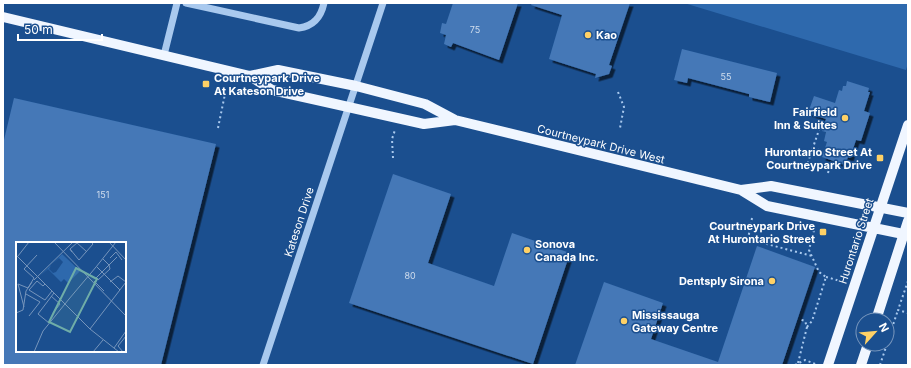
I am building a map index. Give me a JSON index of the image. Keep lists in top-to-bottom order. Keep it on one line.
{"streets":{"main road":["Courtneypark Drive West","Hurontario Street"],"street":["Kateson Drive"]},"crossings":[["Courtneypark Drive West","Kateson Drive"],["Courtneypark Drive West","Hurontario Street"]],"places":{"other":["Kao","Fairfield Inn & Suites","Sonova Canada Inc.","Dentsply Sirona","Mississauga Gateway Centre"],"transit":["Courtneypark Drive At Kateson Drive","Hurontario Street At Courtneypark Drive","Courtneypark Drive At Hurontario Street"]},"house_numbers":["75","55","151","80"],"scale_bar":"50 m","north":"top right"}
